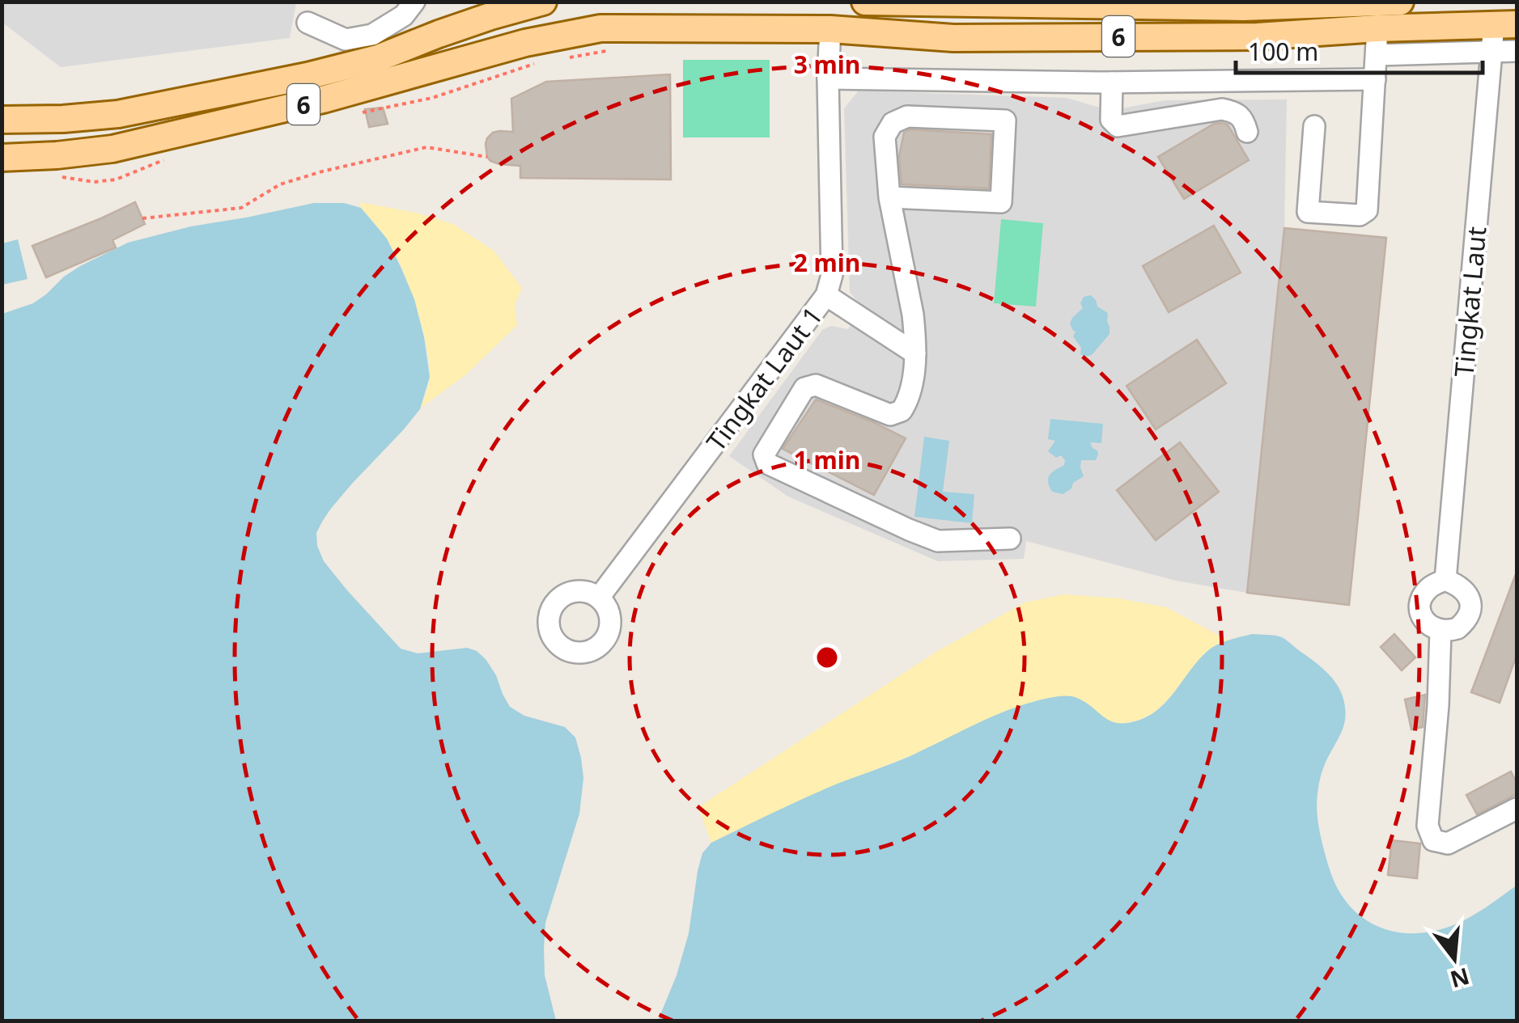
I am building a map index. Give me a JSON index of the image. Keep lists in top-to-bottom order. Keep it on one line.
{"streets":{"main road":["6"],"street":["Tingkat Laut","Tingkat Laut 1"]},"crossings":[["6","Tingkat Laut"],["6","Tingkat Laut 1"]],"scale_bar":"100 m","north":"bottom","rings":["3 min","2 min","1 min"]}
